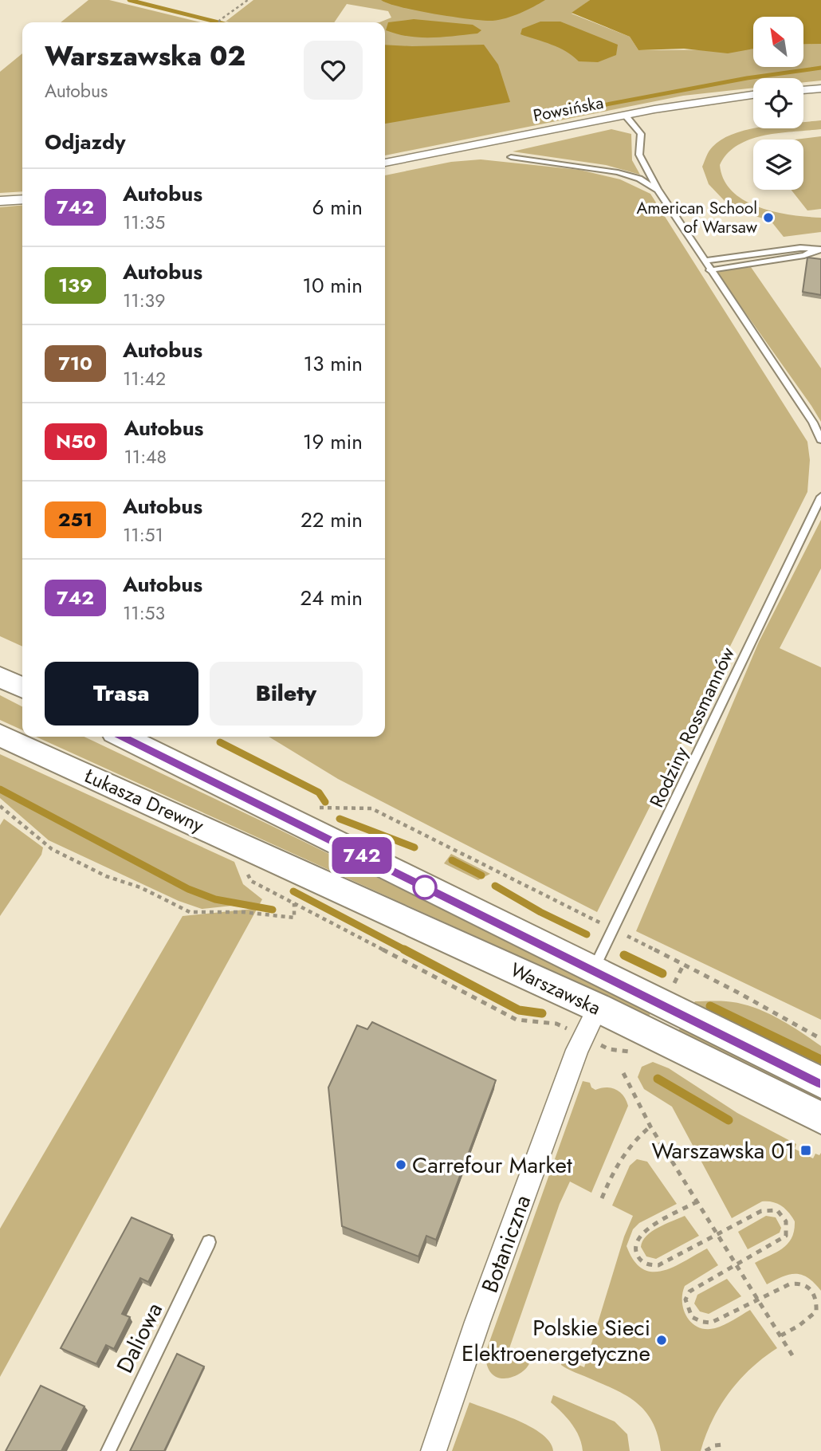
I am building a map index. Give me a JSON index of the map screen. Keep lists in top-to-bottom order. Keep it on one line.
{"streets":{"main road":["Łukasza Drewny","Warszawska"],"street":["Powsińska","Botaniczna"],"lane":["Rodziny Rossmannów","Daliowa"]},"crossings":[["Rodziny Rossmannów","Warszawska"],["Łukasza Drewny","Warszawska"],["Warszawska","Botaniczna"]],"places":{"other":["American School of Warsaw","Carrefour Market","Polskie Sieci Elektroenergetyczne"],"transit":["Warszawska 01"]},"lines":["bus line 742"],"north":"top left","page":{"on_map":"742","heading":[["Warszawska 02","Autobus"],"Odjazdy"],"list":[{"mark":"742","name":"Autobus","note":"11:35","value":"6 min"},{"mark":"139","name":"Autobus","note":"11:39","value":"10 min"},{"mark":"710","name":"Autobus","note":"11:42","value":"13 min"},{"mark":"N50","name":"Autobus","note":"11:48","value":"19 min"},{"mark":"251","name":"Autobus","note":"11:51","value":"22 min"},{"mark":"742","name":"Autobus","note":"11:53","value":"24 min"}],"buttons":["Trasa","Bilety"]}}
